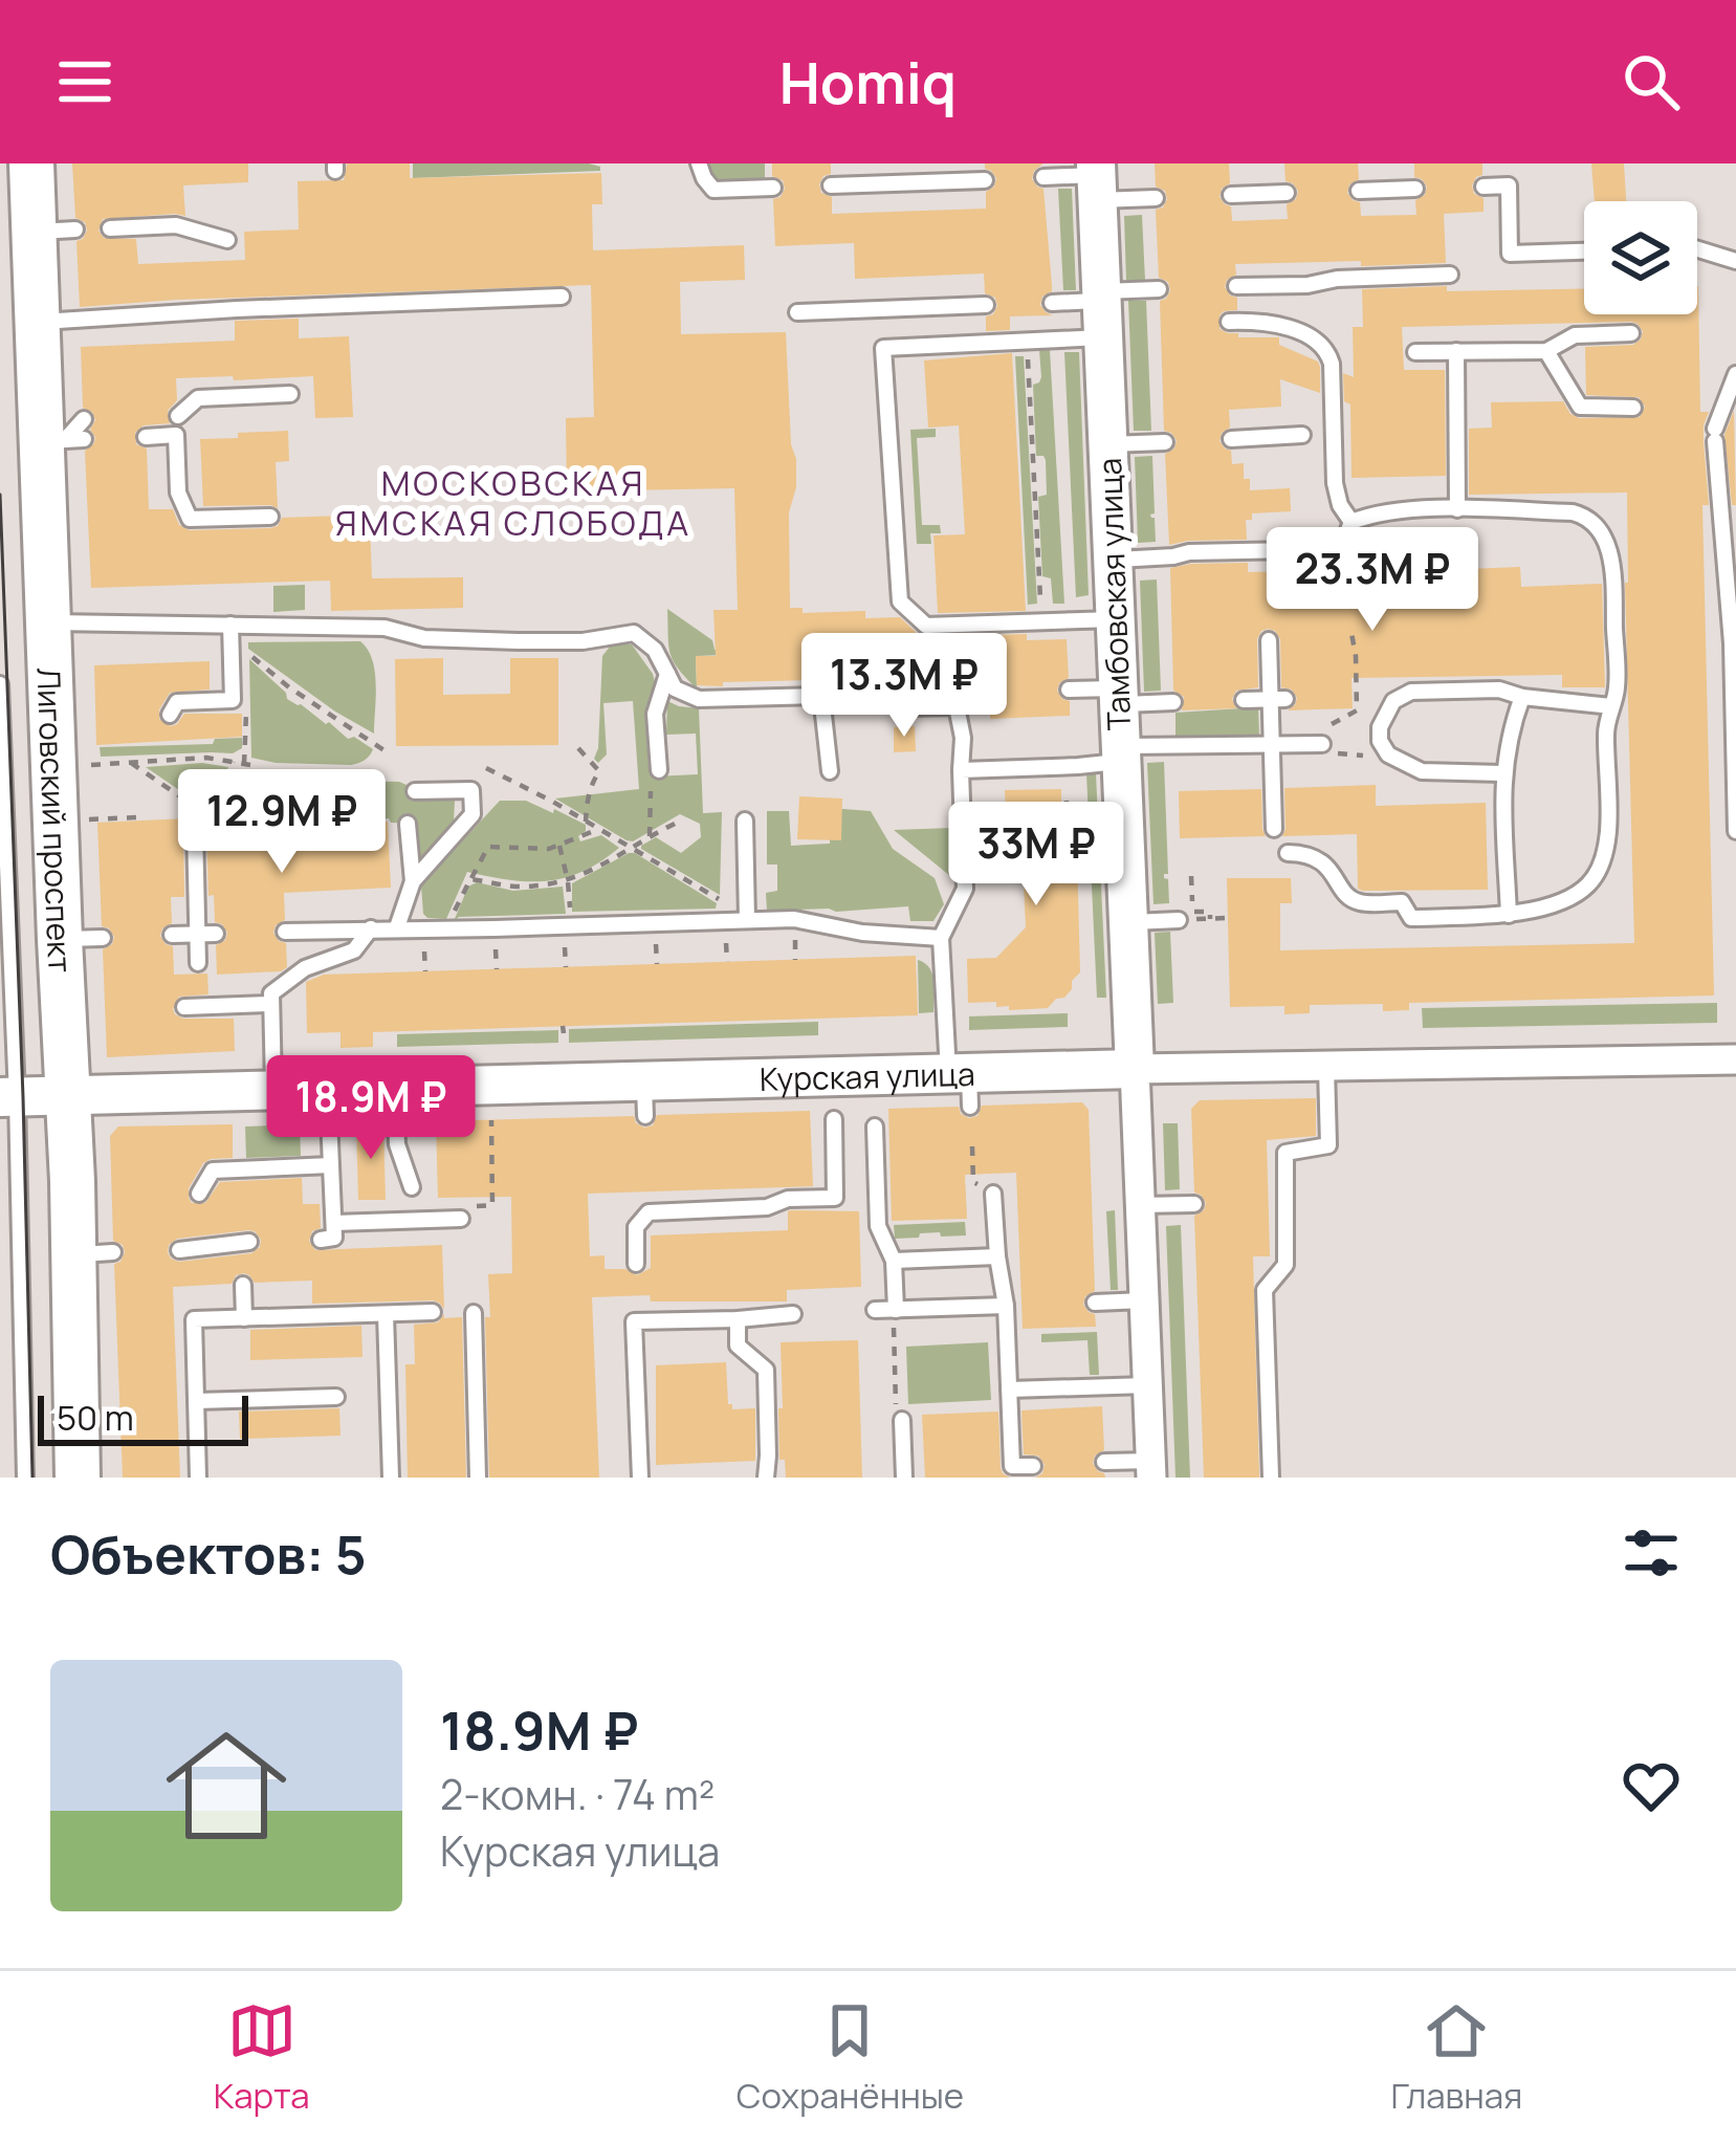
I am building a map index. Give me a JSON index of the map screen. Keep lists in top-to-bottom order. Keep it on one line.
{"streets":{"main road":["Лиговский проспект"],"street":["Тамбовская улица","Курская улица"]},"crossings":[["Тамбовская улица","Курская улица"],["Лиговский проспект","Курская улица"]],"districts":["МОСКОВСКАЯ ЯМСКАЯ СЛОБОДА"],"scale_bar":"50 m","page":{"header":"Homiq","price":["23.3M ₽","13.3M ₽","12.9M ₽","33M ₽","18.9M ₽"],"scale":"50 m","heading":"Объектов: 5","list":[{"name":"18.9M ₽","note":"2-комн. · 74 m² · Курская улица"}],"tabs":["Карта","Сохранённые","Главная"]}}
